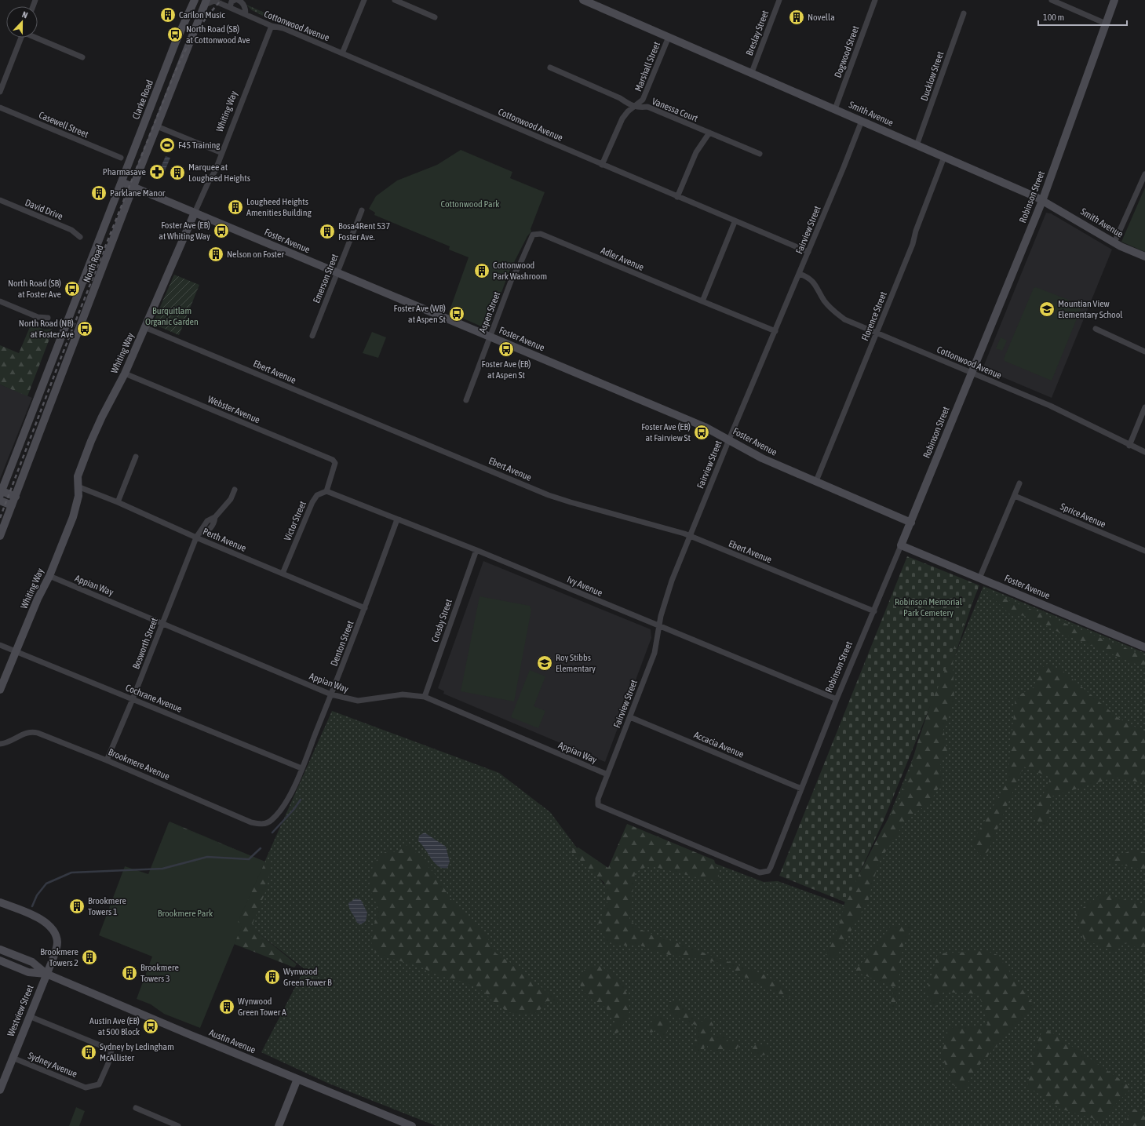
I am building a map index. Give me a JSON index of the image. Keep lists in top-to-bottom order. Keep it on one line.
{"streets":{"street":["Cottonwood Avenue","Breslay Street","Dogwood Street","Marshall Street","Ducklow Street","Clarke Road","Vanessa Court","Whiting Way","Smith Avenue","Casewell Street","Robinson Street","David Drive","Fairview Street","Foster Avenue","Adler Avenue","North Road","Emerson Street","Aspen Street","Florence Street","Ebert Avenue","Webster Avenue","Sprice Avenue","Victor Street","Perth Avenue","Appian Way","Ivy Avenue","Crosby Street","Bosworth Street","Denton Street","Cochrane Avenue","Accacia Avenue","Brookmere Avenue","Westview Street","Austin Avenue","Sydney Avenue"]},"crossings":[["Cottonwood Avenue","Marshall Street"],["Cottonwood Avenue","Whiting Way"],["Cottonwood Avenue","Robinson Street"],["Cottonwood Avenue","Fairview Street"],["Cottonwood Avenue","North Road"],["Cottonwood Avenue","Florence Street"],["Breslay Street","Smith Avenue"],["Dogwood Street","Smith Avenue"],["Marshall Street","Vanessa Court"],["Marshall Street","Smith Avenue"],["Ducklow Street","Smith Avenue"],["Clarke Road","Foster Avenue"],["Clarke Road","North Road"],["Whiting Way","Foster Avenue"],["Whiting Way","Ebert Avenue"],["Whiting Way","Webster Avenue"],["Whiting Way","Perth Avenue"],["Whiting Way","Appian Way"],["Whiting Way","Cochrane Avenue"],["Smith Avenue","Robinson Street"],["Smith Avenue","Fairview Street"],["Smith Avenue","Florence Street"],["Robinson Street","Fairview Street"],["Robinson Street","Foster Avenue"],["Robinson Street","Ebert Avenue"],["Robinson Street","Ivy Avenue"],["Robinson Street","Accacia Avenue"],["Fairview Street","Foster Avenue"],["Fairview Street","Adler Avenue"],["Fairview Street","Ebert Avenue"],["Fairview Street","Appian Way"],["Fairview Street","Ivy Avenue"],["Fairview Street","Accacia Avenue"],["Foster Avenue","North Road"],["Foster Avenue","Emerson Street"],["Foster Avenue","Aspen Street"],["Foster Avenue","Florence Street"],["Adler Avenue","Aspen Street"],["Webster Avenue","Victor Street"],["Webster Avenue","Ivy Avenue"],["Victor Street","Perth Avenue"],["Victor Street","Ivy Avenue"],["Perth Avenue","Bosworth Street"],["Perth Avenue","Denton Street"],["Appian Way","Crosby Street"],["Appian Way","Bosworth Street"],["Appian Way","Denton Street"],["Ivy Avenue","Crosby Street"],["Ivy Avenue","Denton Street"],["Bosworth Street","Cochrane Avenue"],["Bosworth Street","Brookmere Avenue"],["Denton Street","Cochrane Avenue"],["Denton Street","Brookmere Avenue"],["Westview Street","Austin Avenue"],["Westview Street","Sydney Avenue"]],"parks":["Cottonwood Park","Burquitlam Organic Garden","Robinson Memorial Park Cemetery","Brookmere Park"],"places":{"building":["Carilon Music","Novella","Marquee at Lougheed Heights","Parklane Manor","Lougheed Heights Amenities Building","Bosa4Rent 537 Foster Ave.","Nelson on Foster","Cottonwood Park Washroom","Brookmere Towers 1","Brookmere Towers 2","Brookmere Towers 3","Wynwood Green Tower B","Wynwood Green Tower A","Sydney by Ledingham McAllister"],"bus stop":["North Road (SB) at Cottonwood Ave","Foster Ave (EB) at Whiting Way","North Road (SB) at Foster Ave","Foster Ave (WB) at Aspen St","North Road (NB) at Foster Ave","Foster Ave (EB) at Aspen St","Foster Ave (EB) at Fairview St","Austin Ave (EB) at 500 Block"],"sports":["F45 Training"],"pharmacy":["Pharmasave"],"school or university":["Mountian View Elementary School","Roy Stibbs Elementary"]},"scale_bar":"100 m","north":"top"}
